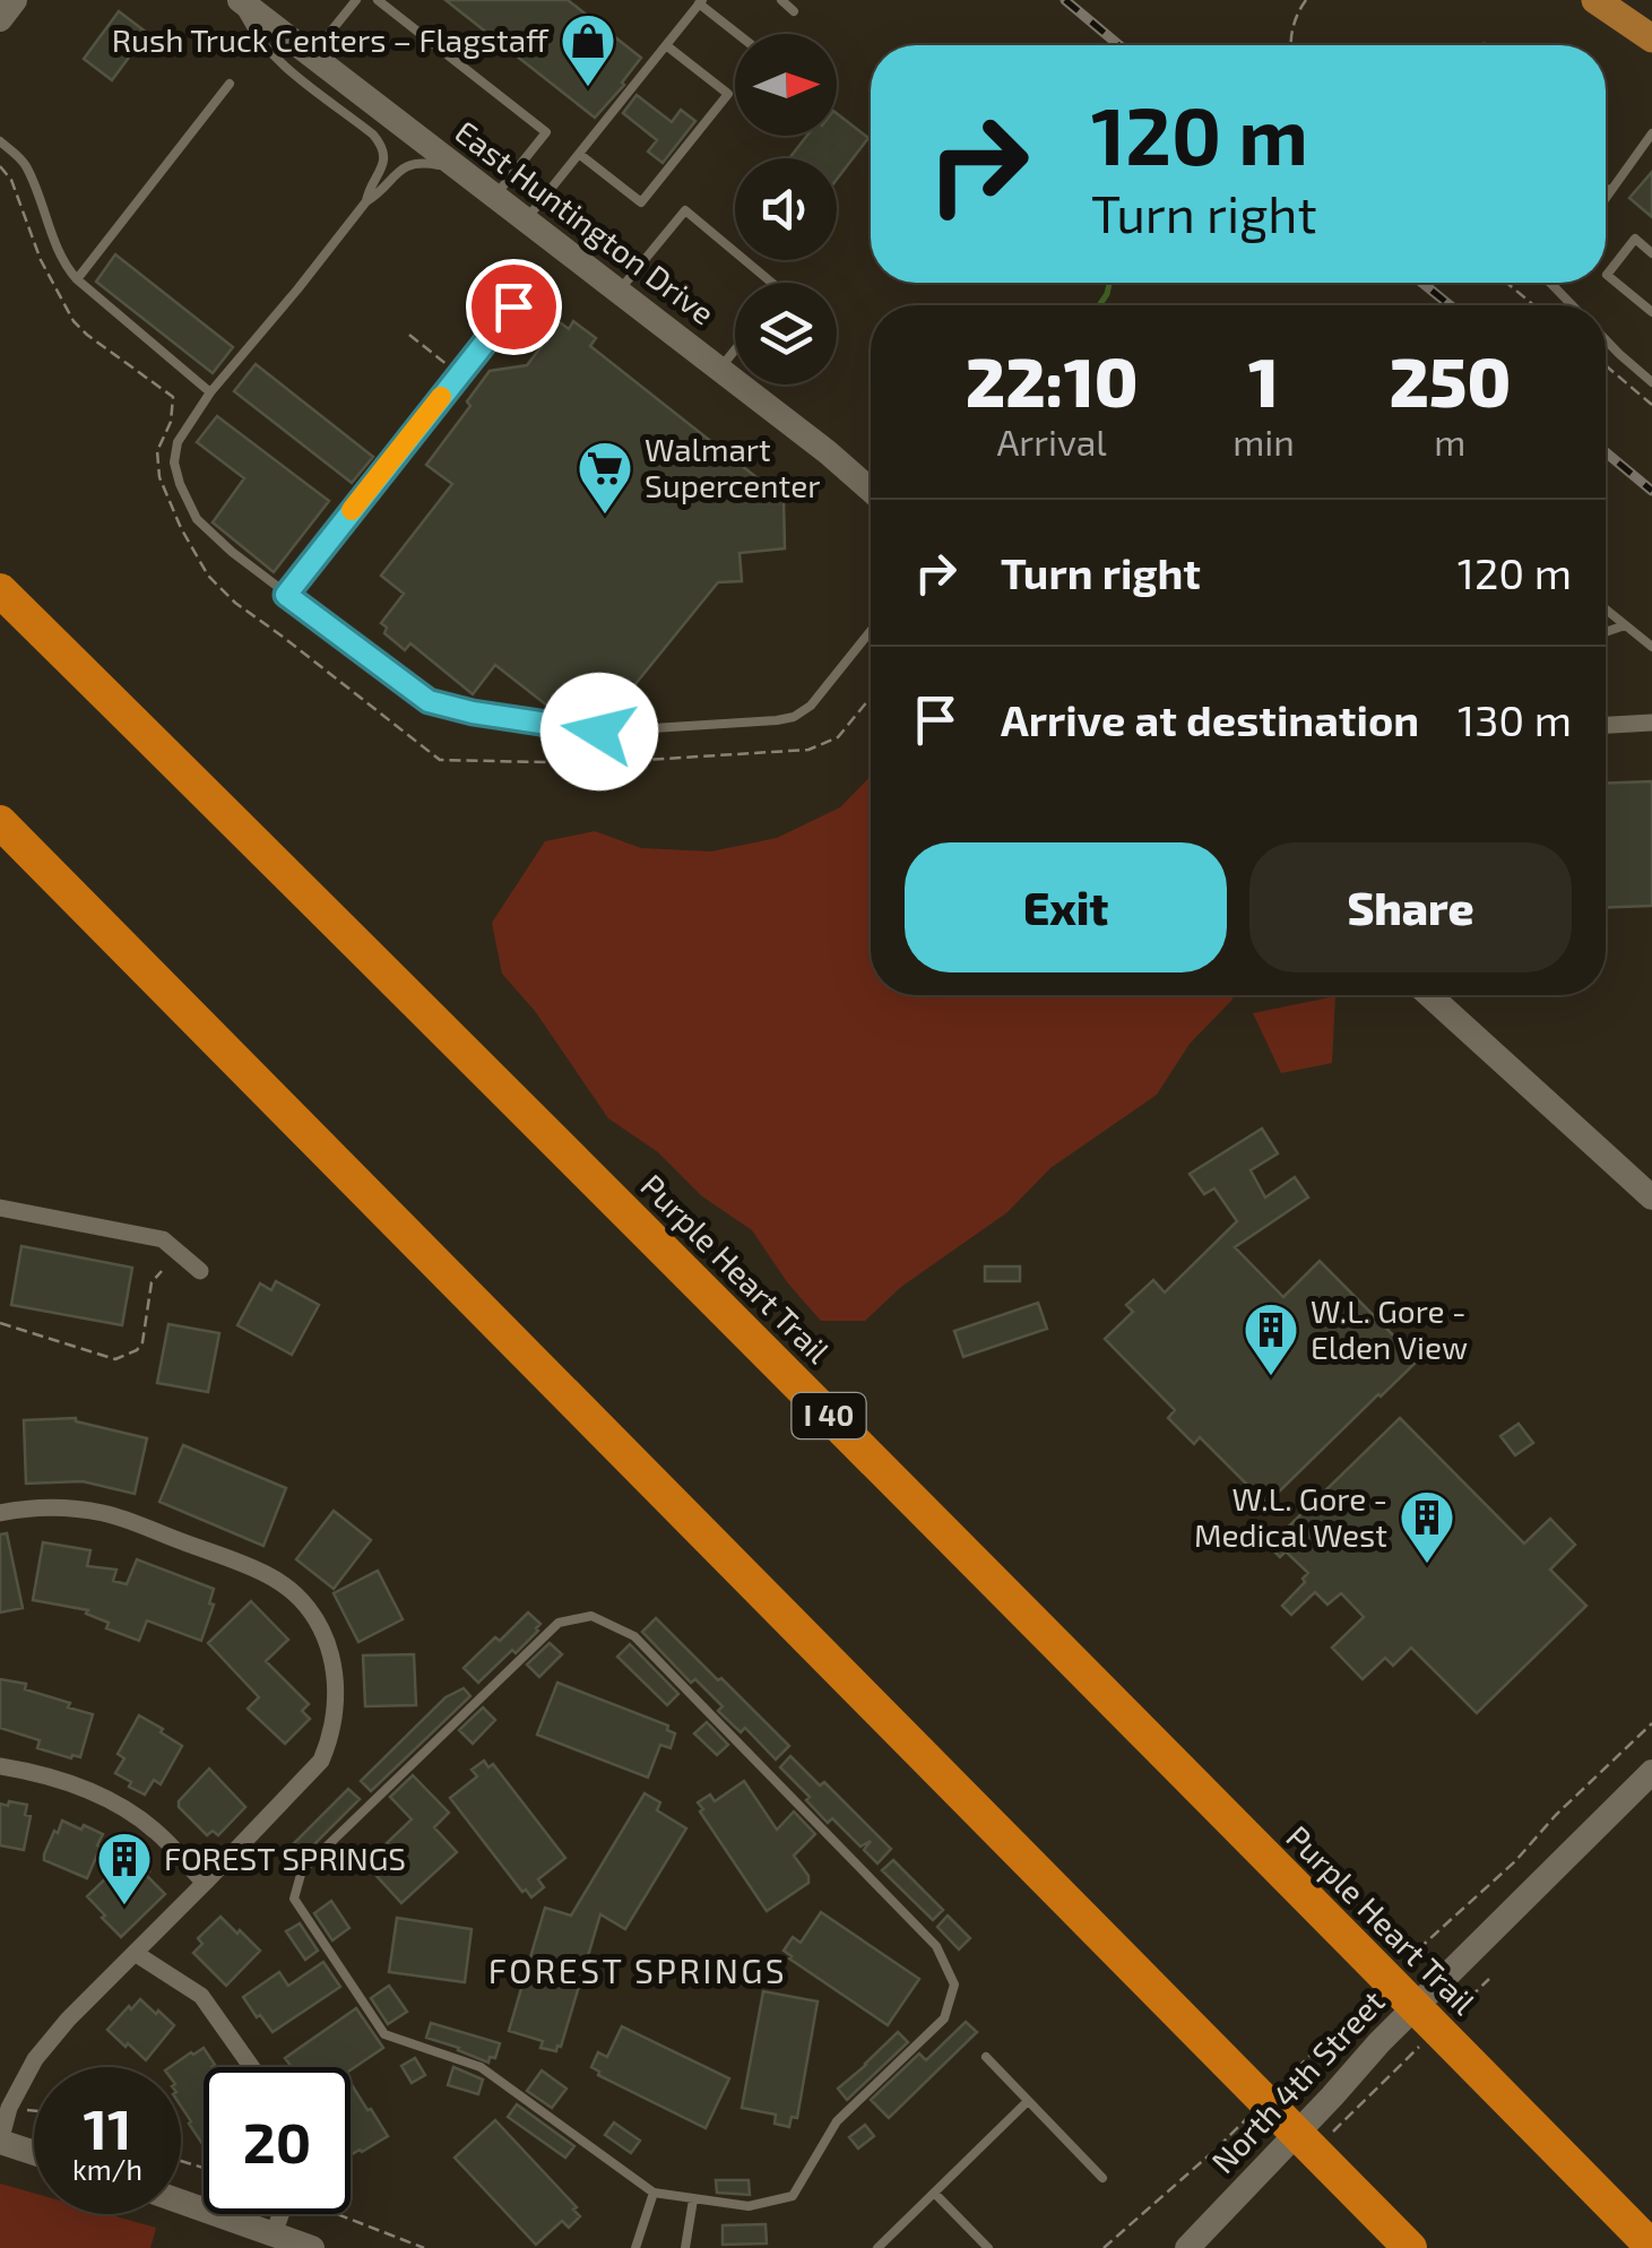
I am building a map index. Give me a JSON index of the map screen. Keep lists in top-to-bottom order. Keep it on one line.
{"streets":{"highway":["Purple Heart Trail","I 40"],"street":["East Huntington Drive","North 4th Street"]},"districts":["FOREST SPRINGS"],"places":{"shop":["Rush Truck Centers – Flagstaff"],"supermarket":["Walmart Supercenter"],"building":["W.L. Gore - Elden View","W.L. Gore - Medical West","FOREST SPRINGS"]},"north":"right","page":{"turn":["120 m","Turn right"],"eta":["22:10","Arrival","1","min","250","m"],"list":[{"name":"Turn right","value":"120 m"},{"name":"Arrive at destination","value":"130 m"}],"buttons":["Exit","Share"],"speed":"11 km/h","limit":"20"}}
